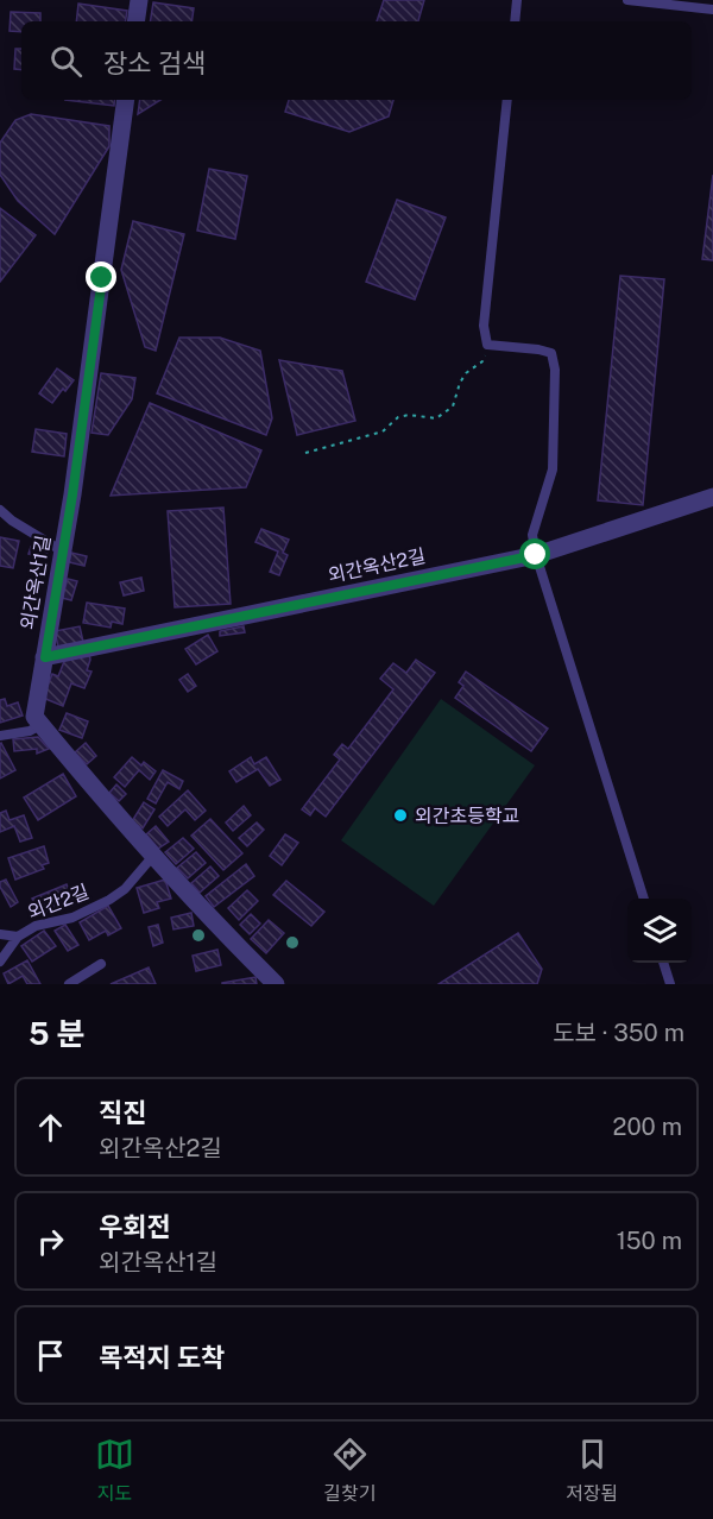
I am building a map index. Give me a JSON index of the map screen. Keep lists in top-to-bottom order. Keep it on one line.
{"streets":{"street":["외간옥산2길","외간옥산1길"],"lane":["외간2길"]},"crossings":[["외간옥산2길","외간옥산1길"]],"places":["외간초등학교"],"page":{"search":"장소 검색","heading":["5 분","도보 · 350 m"],"list":[["직진","외간옥산2길","200 m"],["우회전","외간옥산1길","150 m"],"목적지 도착"],"nav":["지도","길찾기","저장됨"]}}
